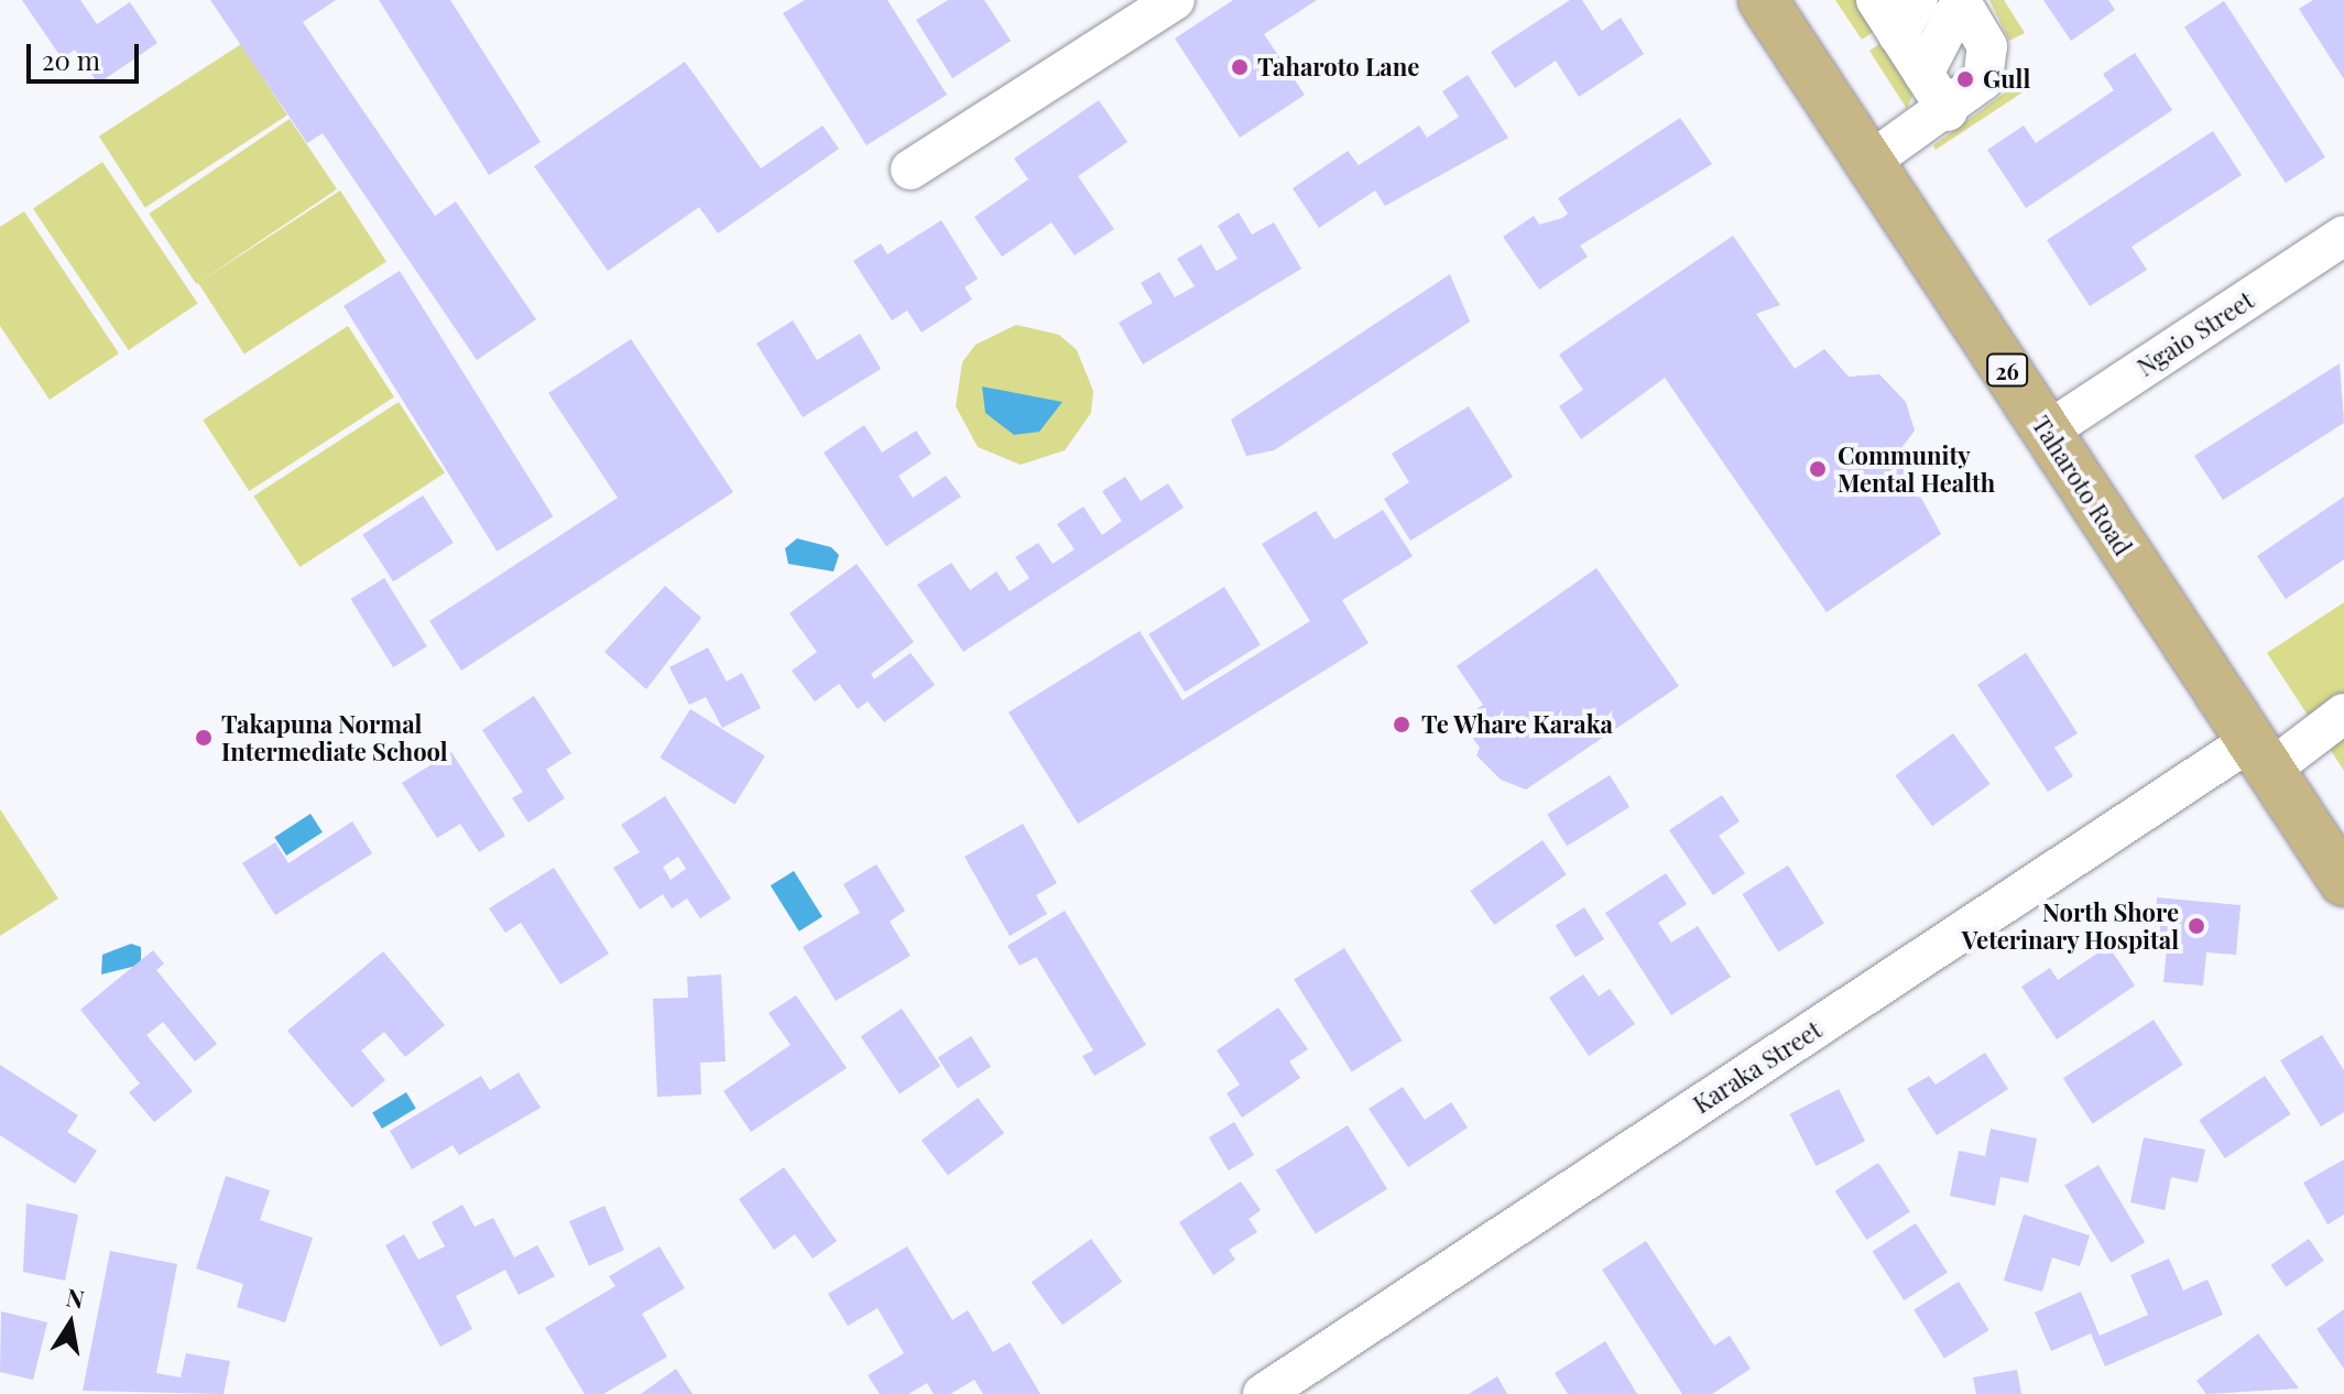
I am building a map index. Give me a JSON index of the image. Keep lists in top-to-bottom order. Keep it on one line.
{"streets":{"main road":["26","Taharoto Road"],"street":["Ngaio Street","Karaka Street"]},"crossings":[["Ngaio Street","Taharoto Road"],["Taharoto Road","Karaka Street"]],"places":["Taharoto Lane","Gull","Community Mental Health","Te Whare Karaka","Takapuna Normal Intermediate School","North Shore Veterinary Hospital"],"scale_bar":"20 m","north":"top"}
